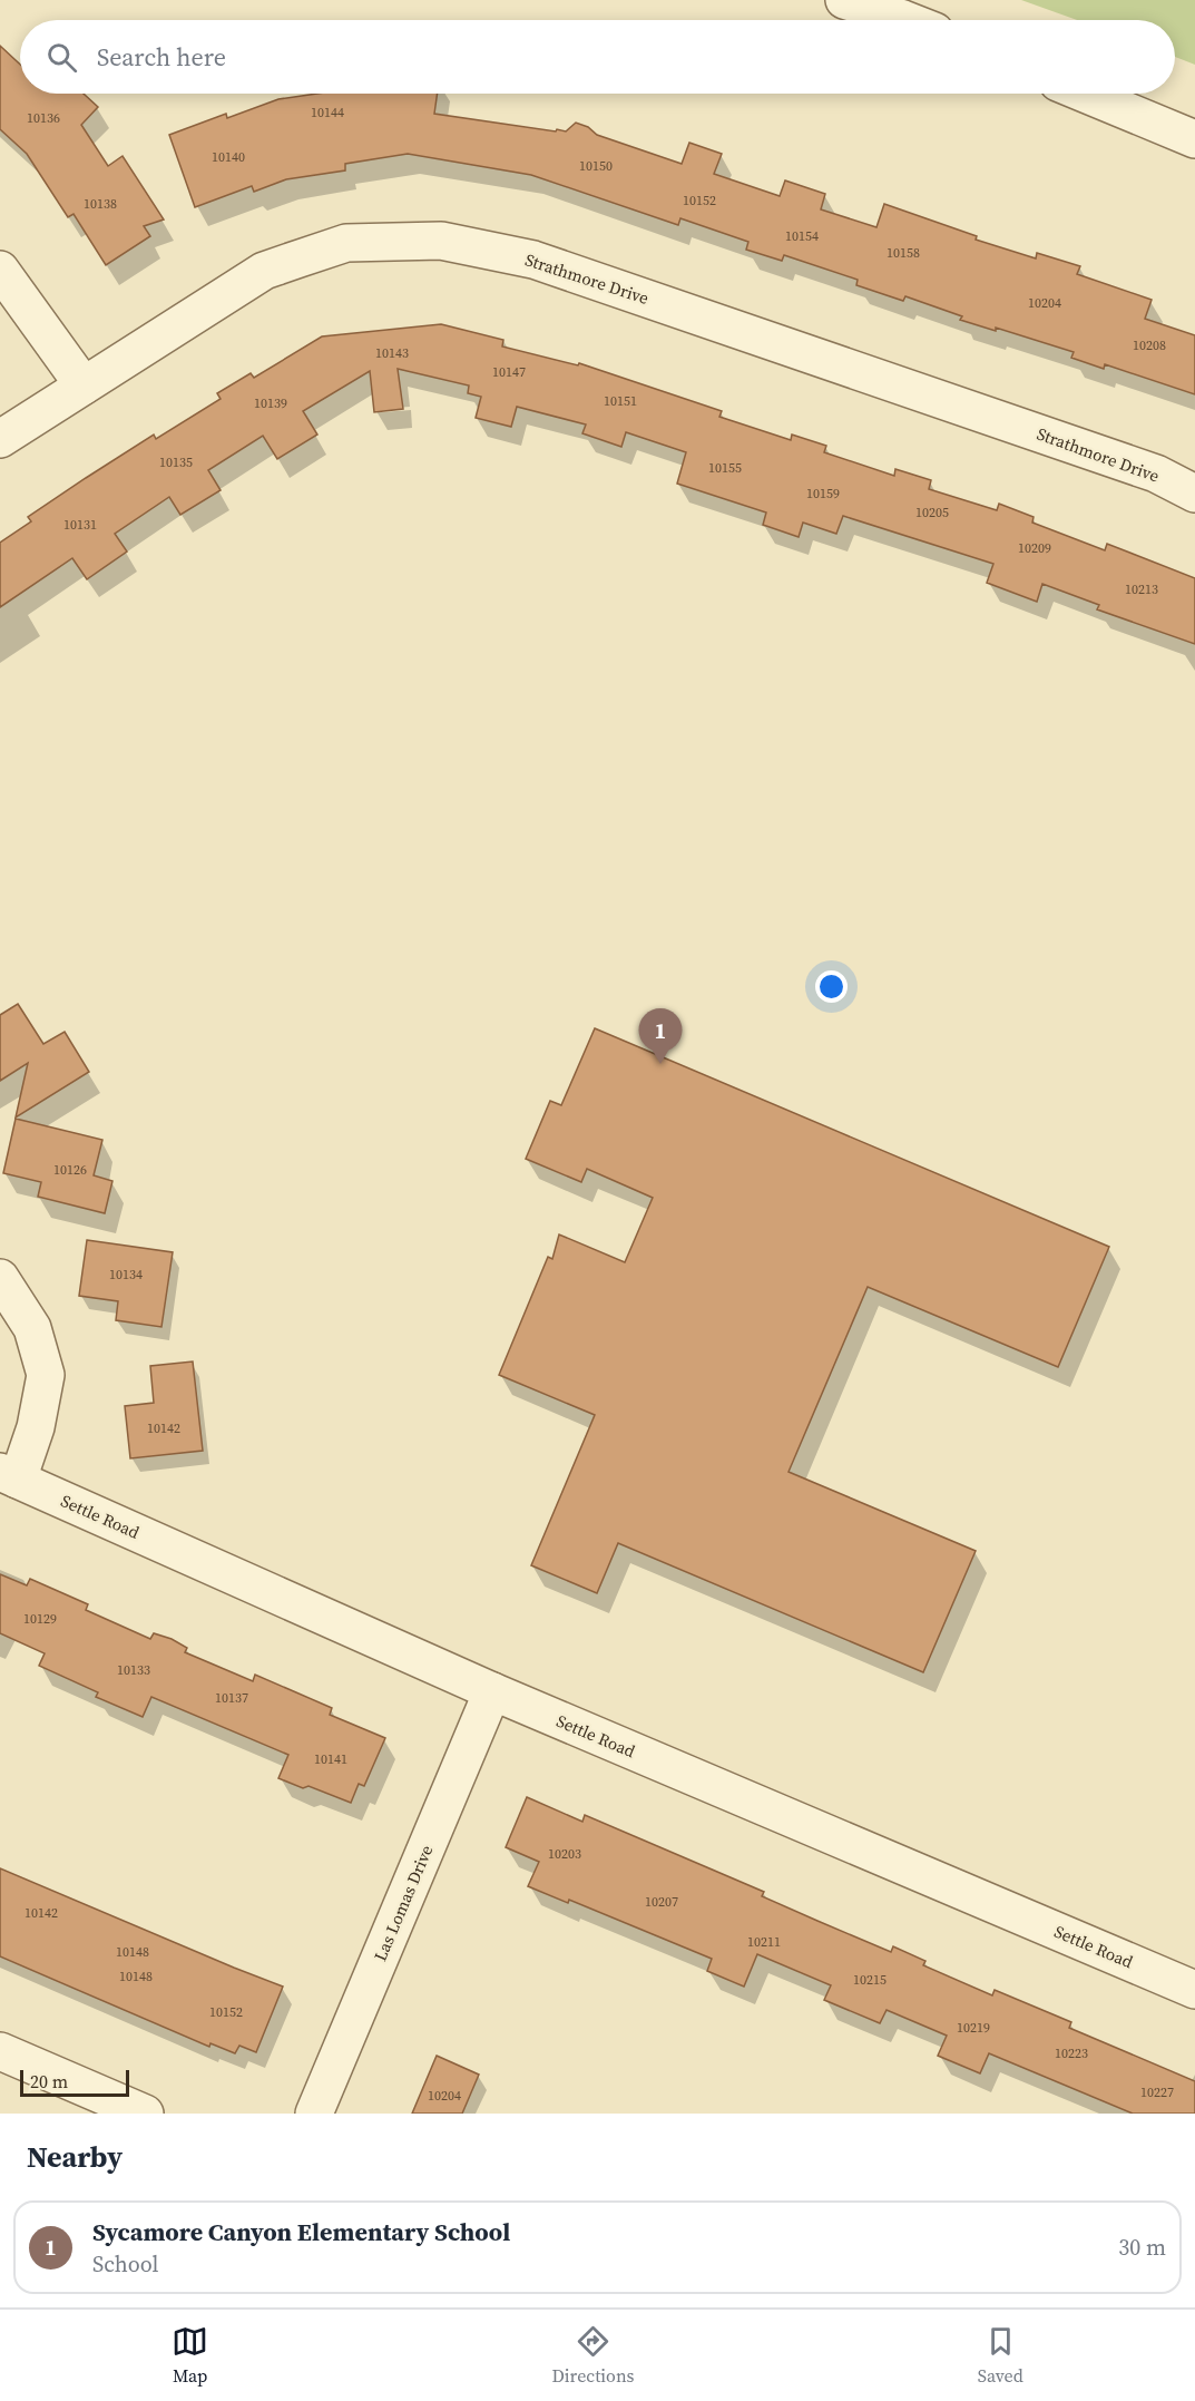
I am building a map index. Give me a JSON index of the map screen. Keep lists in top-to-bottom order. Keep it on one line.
{"streets":{"street":["Strathmore Drive","Settle Road","Las Lomas Drive"]},"crossings":[["Settle Road","Las Lomas Drive"]],"house_numbers":["10144","10136","10140","10150","10152","10138","10154","10158","10204","10208","10143","10147","10151","10139","10135","10155","10159","10205","10131","10209","10213","10126","10134","10142","10129","10133","10137","10141","10203","10207","10142","10211","10148","10148","10215","10152","10219","10223","10227","10204"],"scale_bar":"20 m","page":{"search":"Search here","pins":"1","scale":"20 m","heading":"Nearby","list":[{"mark":"1","name":"Sycamore Canyon Elementary School","note":"School","value":"30 m"}],"nav":["Map","Directions","Saved"]}}
